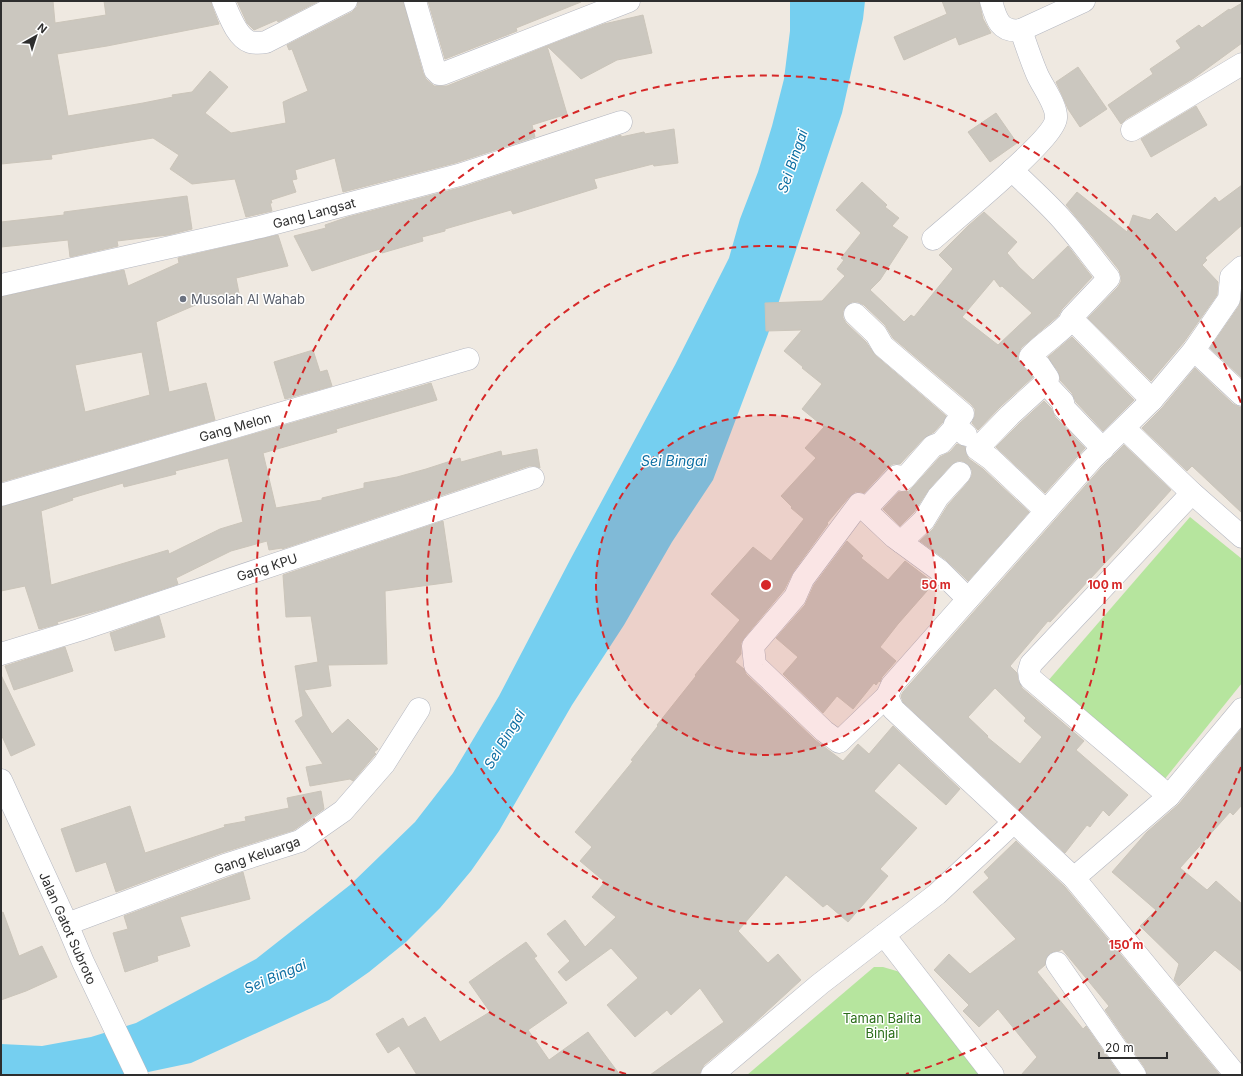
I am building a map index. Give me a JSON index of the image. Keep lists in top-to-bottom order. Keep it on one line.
{"streets":{"street":["Gang Langsat","Gang Melon","Gang KPU","Gang Keluarga","Jalan Gatot Subroto"]},"crossings":[["Gang Keluarga","Jalan Gatot Subroto"]],"water":["Sei Bingai"],"parks":["Taman Balita Binjai"],"places":["Musolah Al Wahab"],"scale_bar":"20 m","north":"top right","rings":["50 m","100 m","150 m"]}
